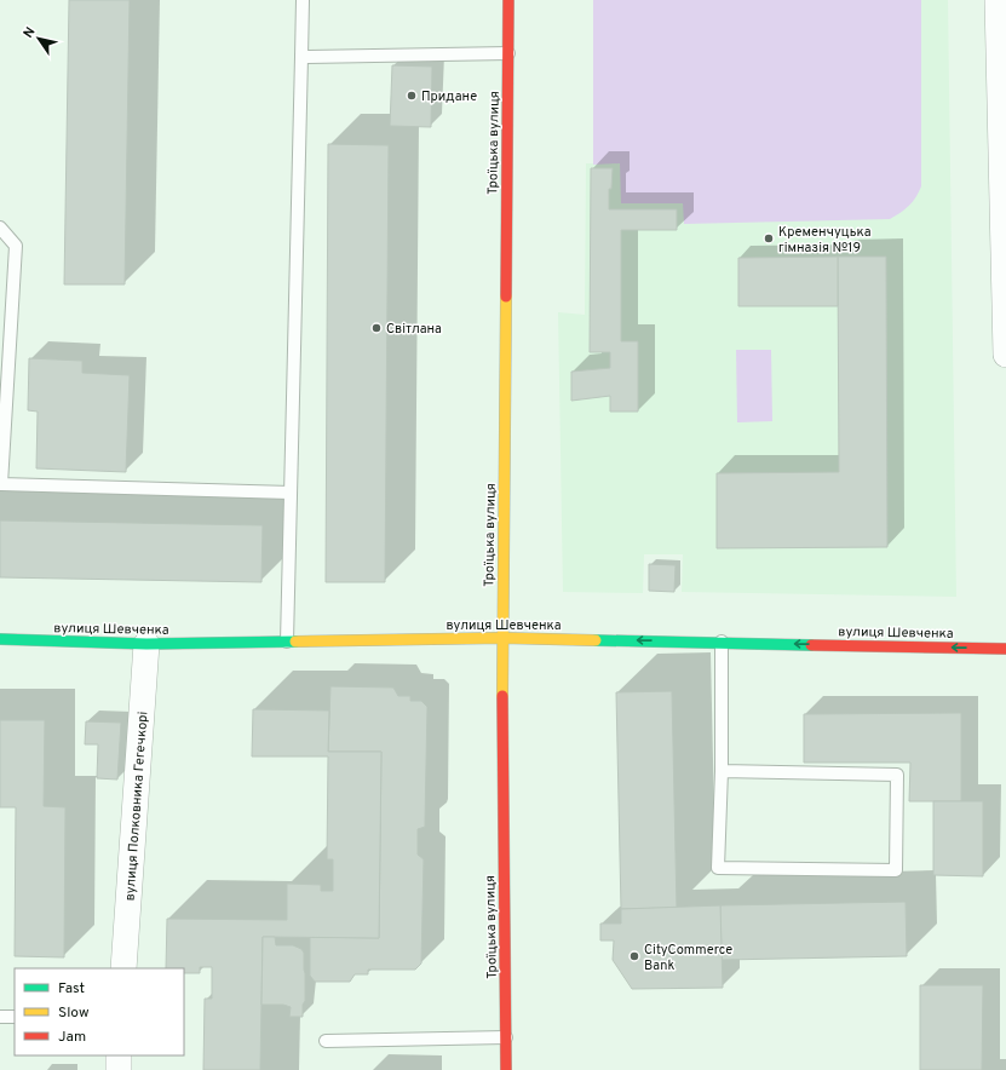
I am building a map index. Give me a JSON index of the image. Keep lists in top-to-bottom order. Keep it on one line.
{"streets":{"main road":["Троїцька вулиця","вулиця Шевченка"],"street":["вулиця Полковника Гегечкорі"]},"crossings":[["Троїцька вулиця","вулиця Шевченка"],["вулиця Шевченка","вулиця Полковника Гегечкорі"]],"one_way":["вулиця Шевченка"],"places":["Придане","Кременчуцька гімназія №19","Світлана","CityCommerce Bank"],"legend":["Fast","Slow","Jam"],"north":"top left"}
